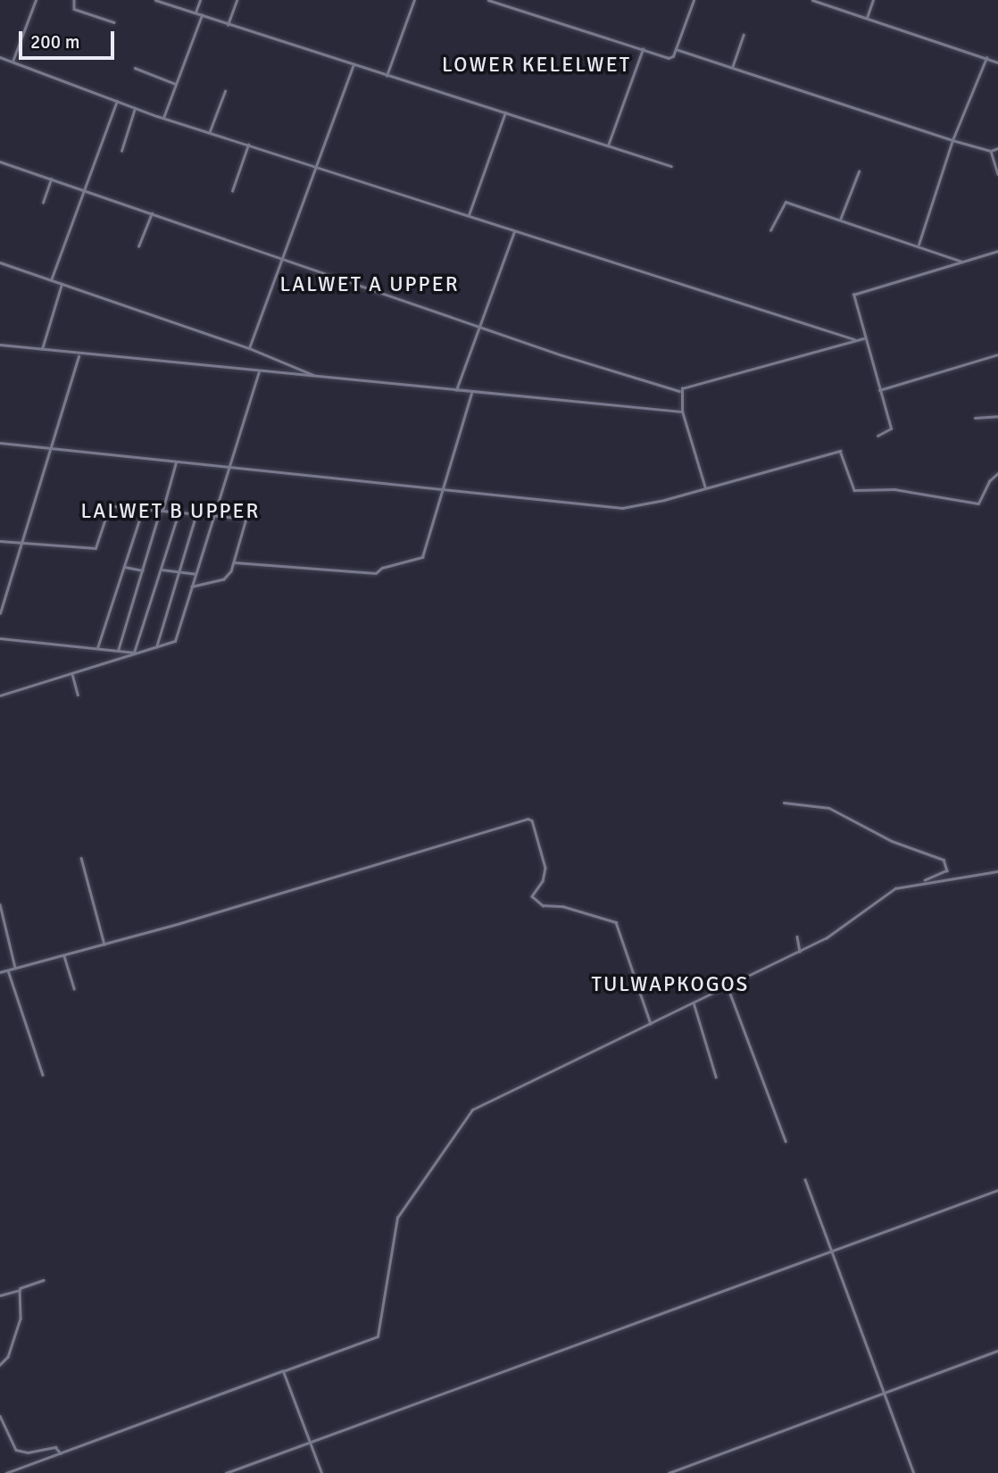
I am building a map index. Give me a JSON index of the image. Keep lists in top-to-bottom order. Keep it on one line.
{"districts":["LOWER KELELWET","LALWET A UPPER","LALWET B UPPER","TULWAPKOGOS"],"scale_bar":"200 m"}
